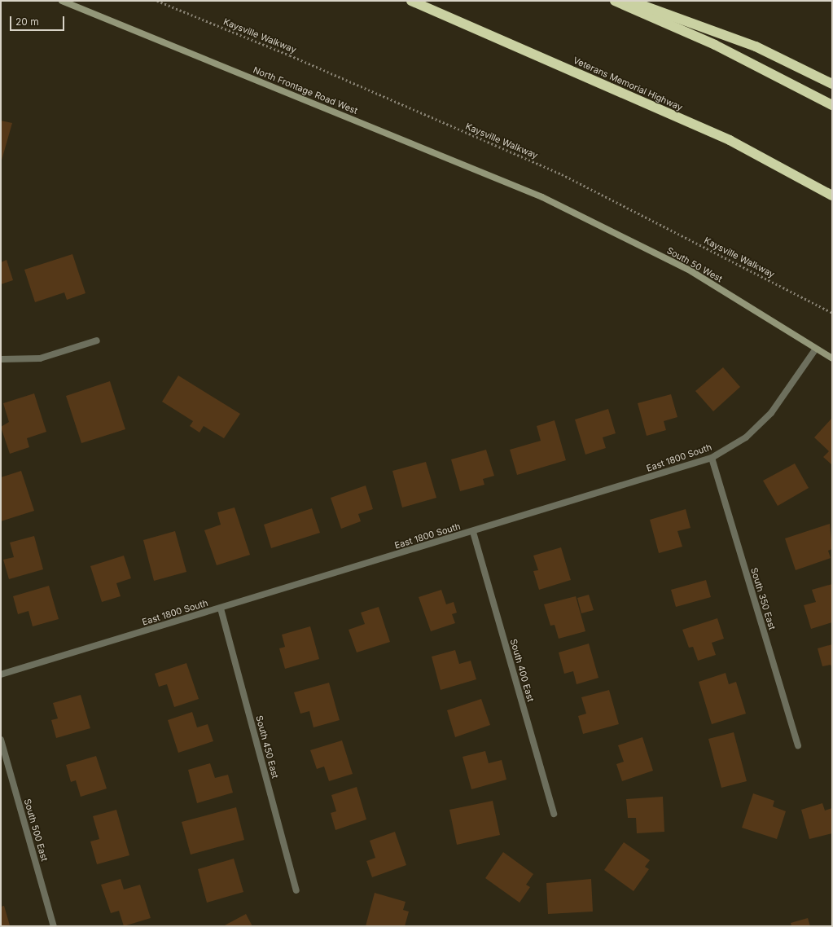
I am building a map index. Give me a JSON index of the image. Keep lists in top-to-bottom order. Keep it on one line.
{"streets":{"highway":["Veterans Memorial Highway"],"street":["North Frontage Road West","South 50 West","East 1800 South","South 350 East","South 400 East","South 450 East","South 500 East"],"path":["Kaysville Walkway"]},"crossings":[["North Frontage Road West","South 50 West"],["South 50 West","East 1800 South"],["East 1800 South","South 350 East"],["East 1800 South","South 400 East"],["East 1800 South","South 450 East"]],"scale_bar":"20 m"}
